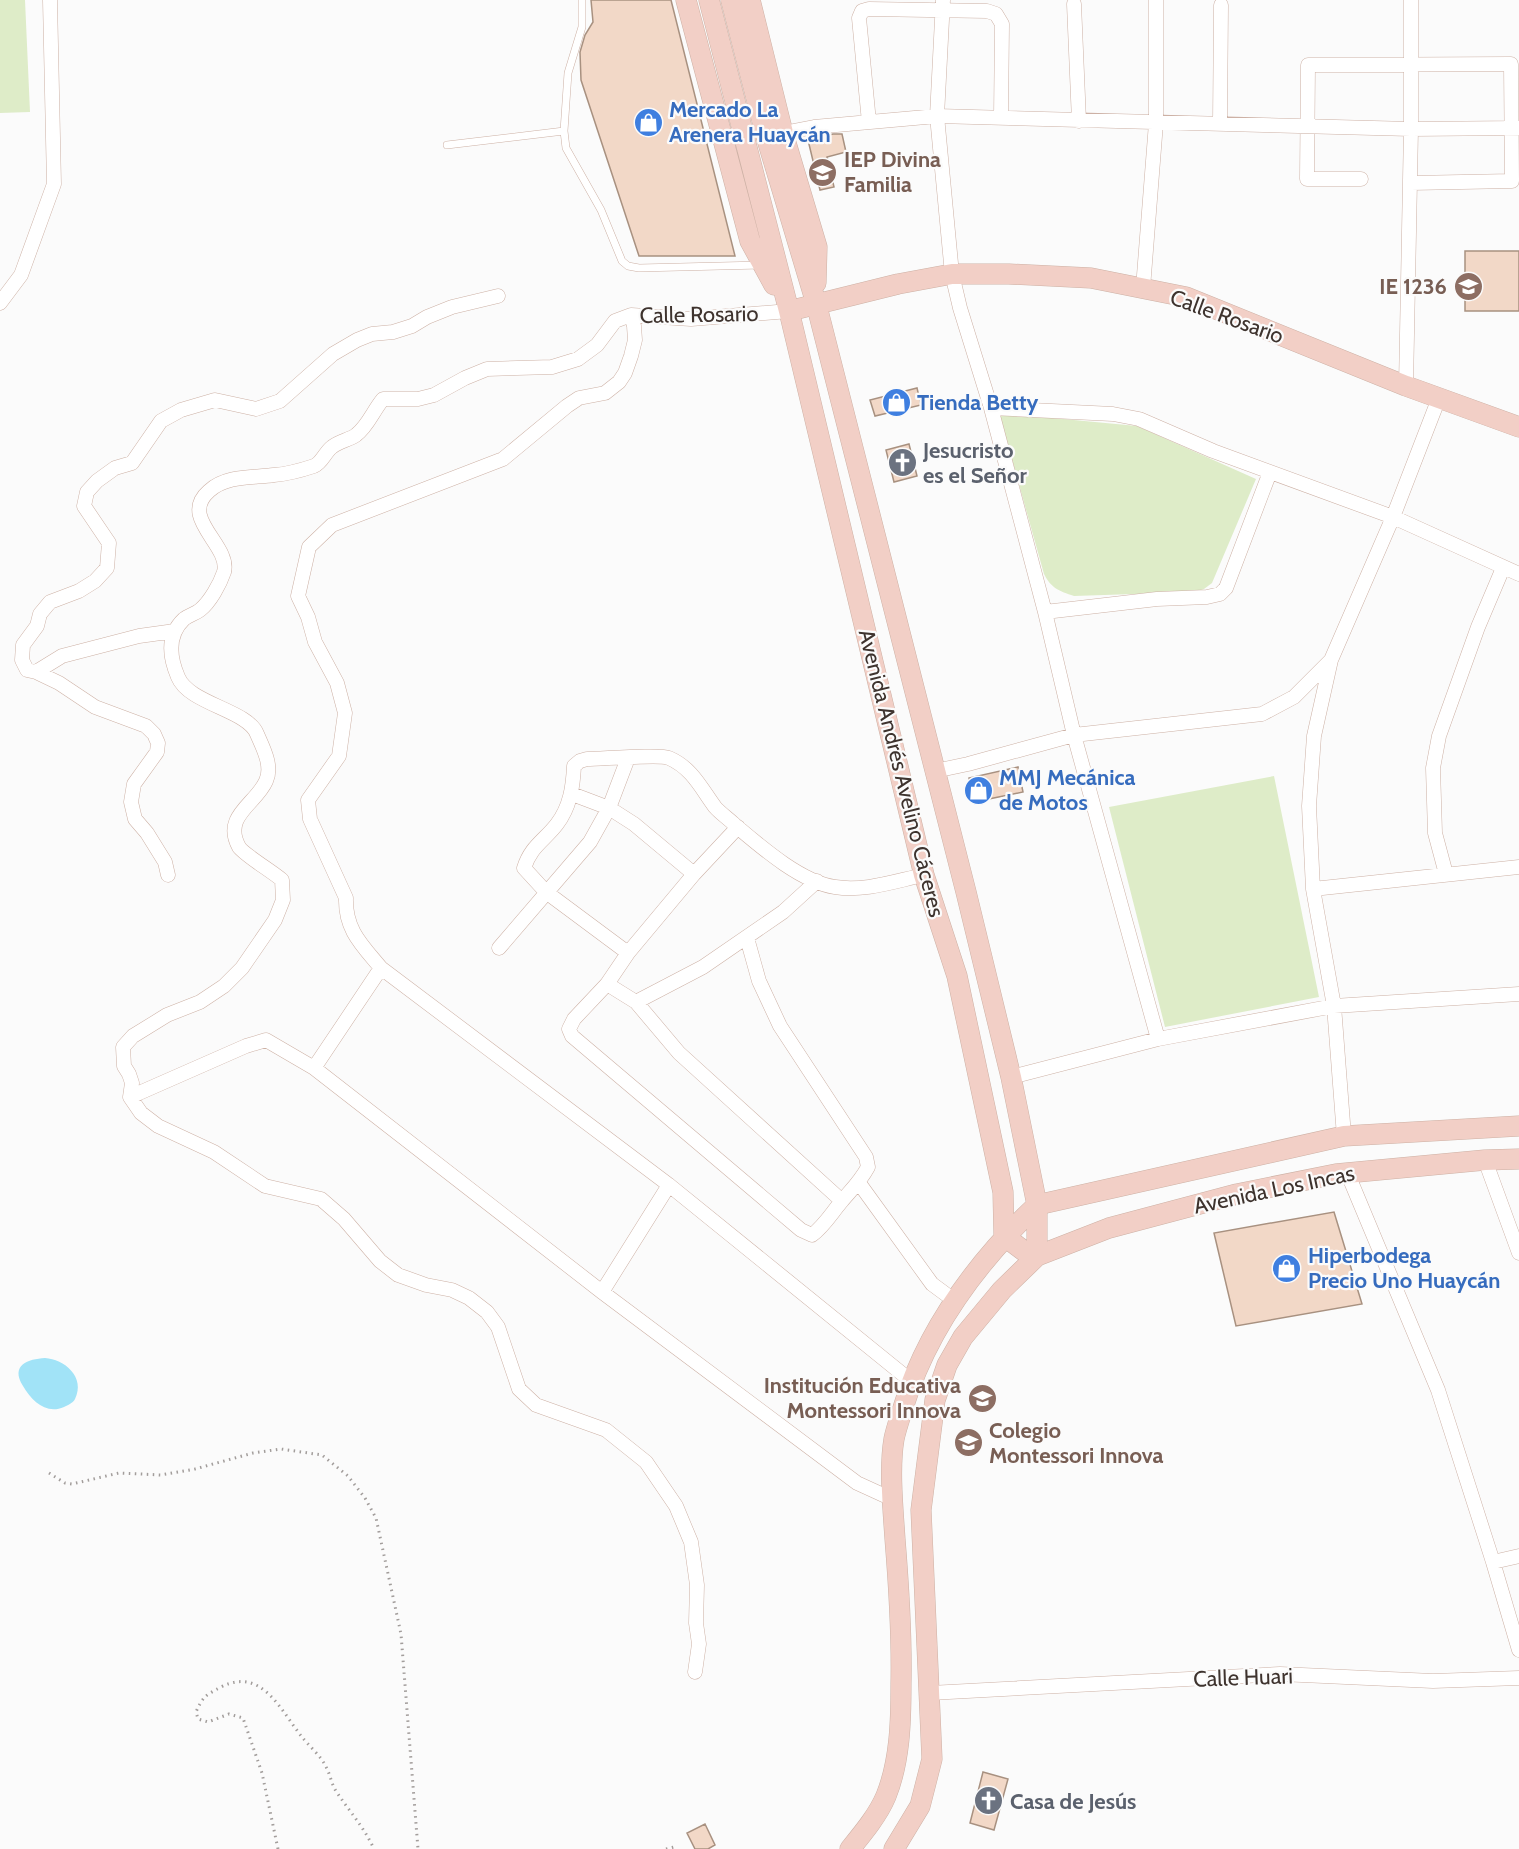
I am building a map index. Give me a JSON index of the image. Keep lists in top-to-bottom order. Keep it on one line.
{"streets":{"main road":["Calle Rosario","Avenida Andrés Avelino Cáceres","Avenida Los Incas"],"street":["Calle Huari"]},"crossings":[["Calle Rosario","Avenida Andrés Avelino Cáceres"],["Avenida Andrés Avelino Cáceres","Avenida Los Incas"]],"places":{"shop":["Mercado La Arenera Huaycán","Tienda Betty","MMJ Mecánica de Motos","Hiperbodega Precio Uno Huaycán"],"school or university":["IEP Divina Familia","IE 1236","Institución Educativa Montessori Innova","Colegio Montessori Innova"],"church":["Jesucristo es el Señor","Casa de Jesús"]}}
